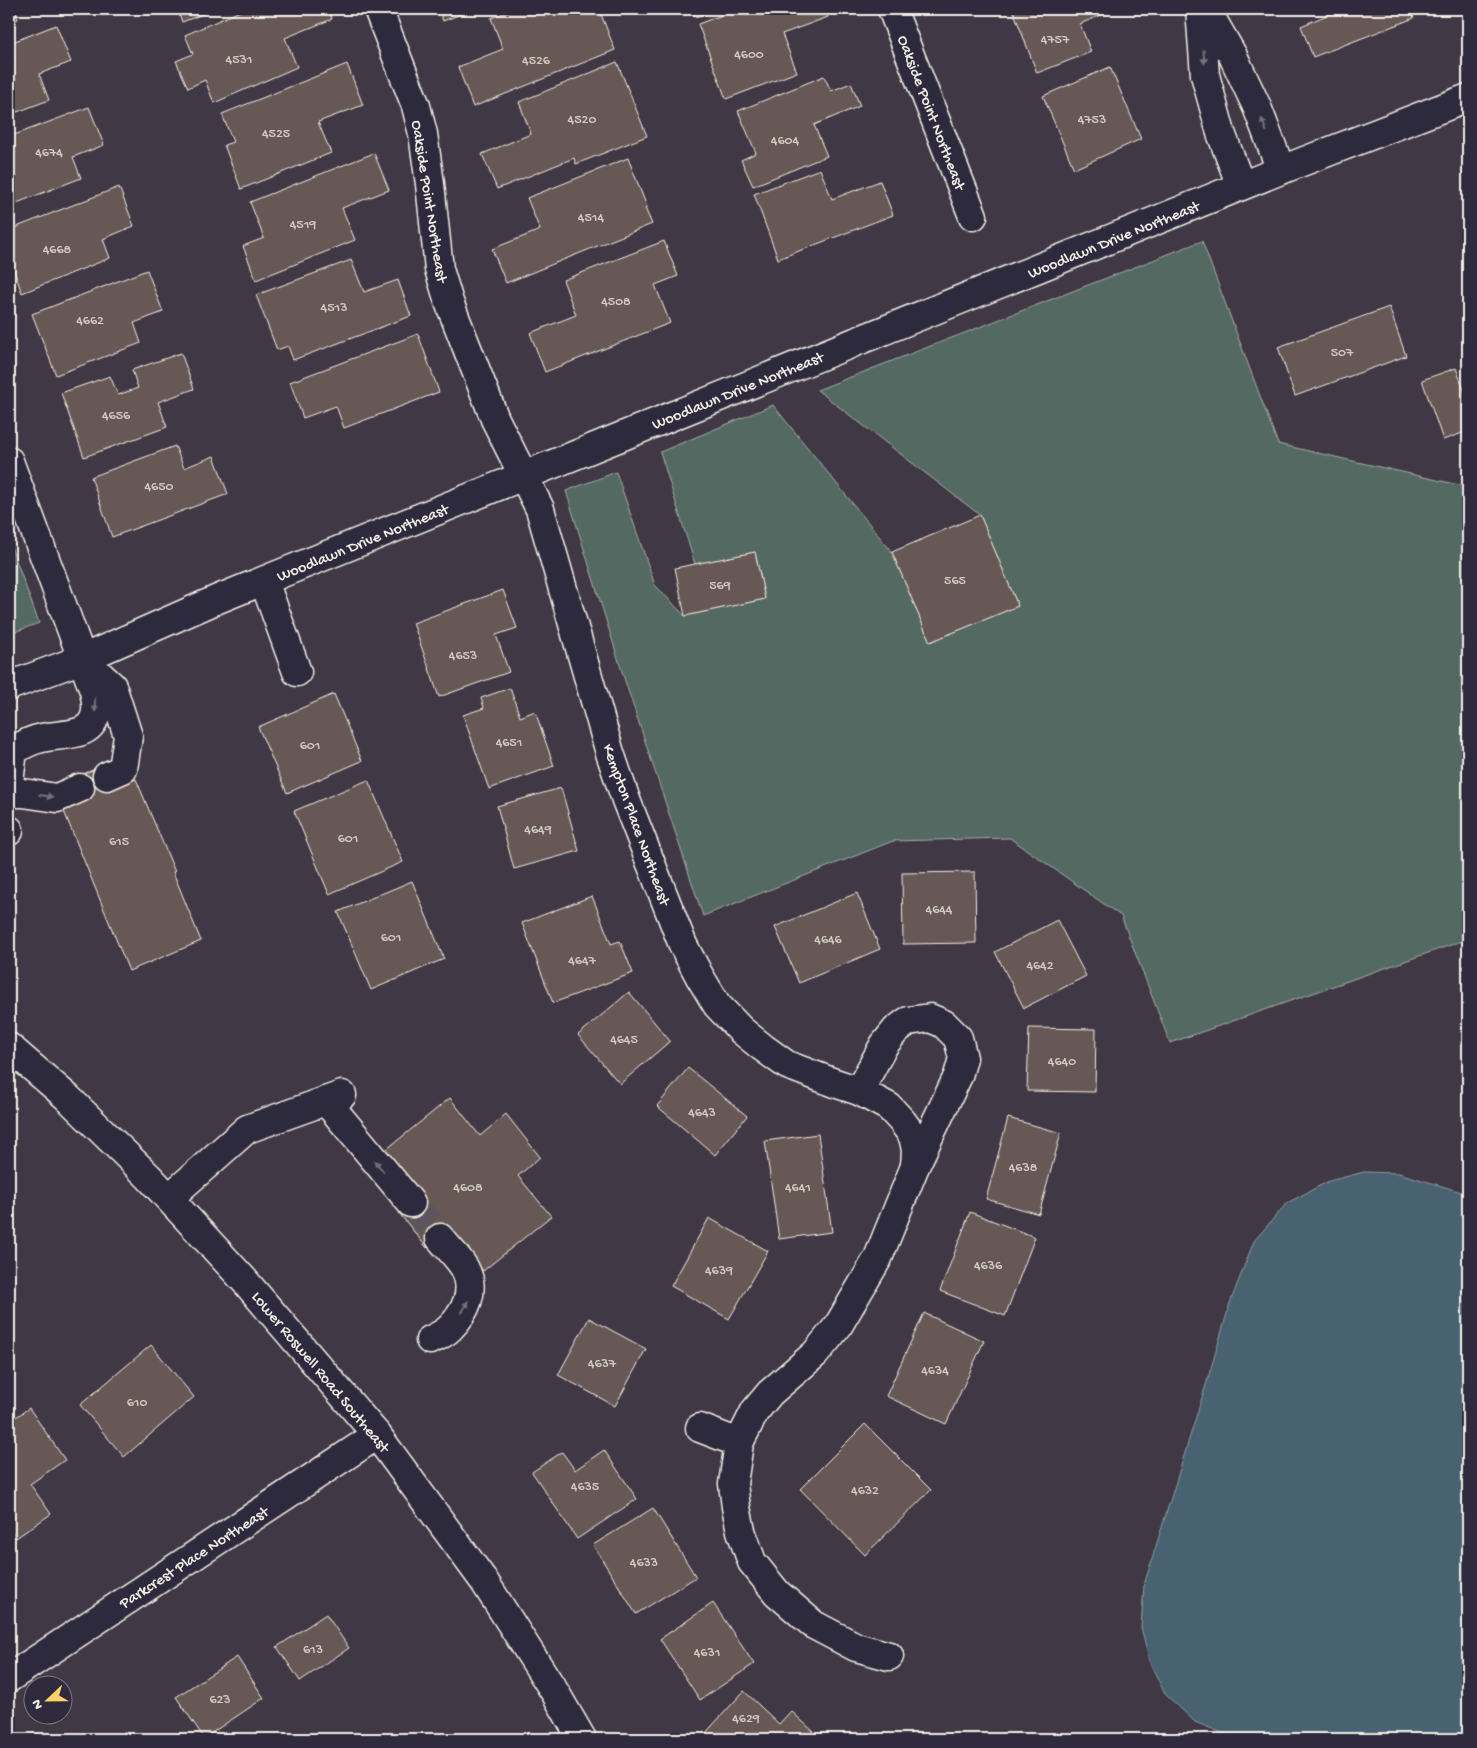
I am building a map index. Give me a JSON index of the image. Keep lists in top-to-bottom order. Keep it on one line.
{"streets":{"street":["Oakside Point Northeast","Woodlawn Drive Northeast","Kempton Place Northeast","Lower Roswell Road Southeast","Parkcrest Place Northeast"]},"crossings":[["Oakside Point Northeast","Woodlawn Drive Northeast"],["Oakside Point Northeast","Kempton Place Northeast"],["Woodlawn Drive Northeast","Kempton Place Northeast"],["Lower Roswell Road Southeast","Parkcrest Place Northeast"]],"house_numbers":["4757","4600","4531","4526","4520","4753","4525","4604","4674","4514","4519","4668","4508","4513","4662","507","4656","4650","565","569","4653","4651","601","4649","601","615","4644","601","4646","4647","4642","4645","4640","4643","4638","4608","4641","4636","4639","4637","4634","610","4635","4632","4633","613","4631","623","4629"],"north":"left"}
